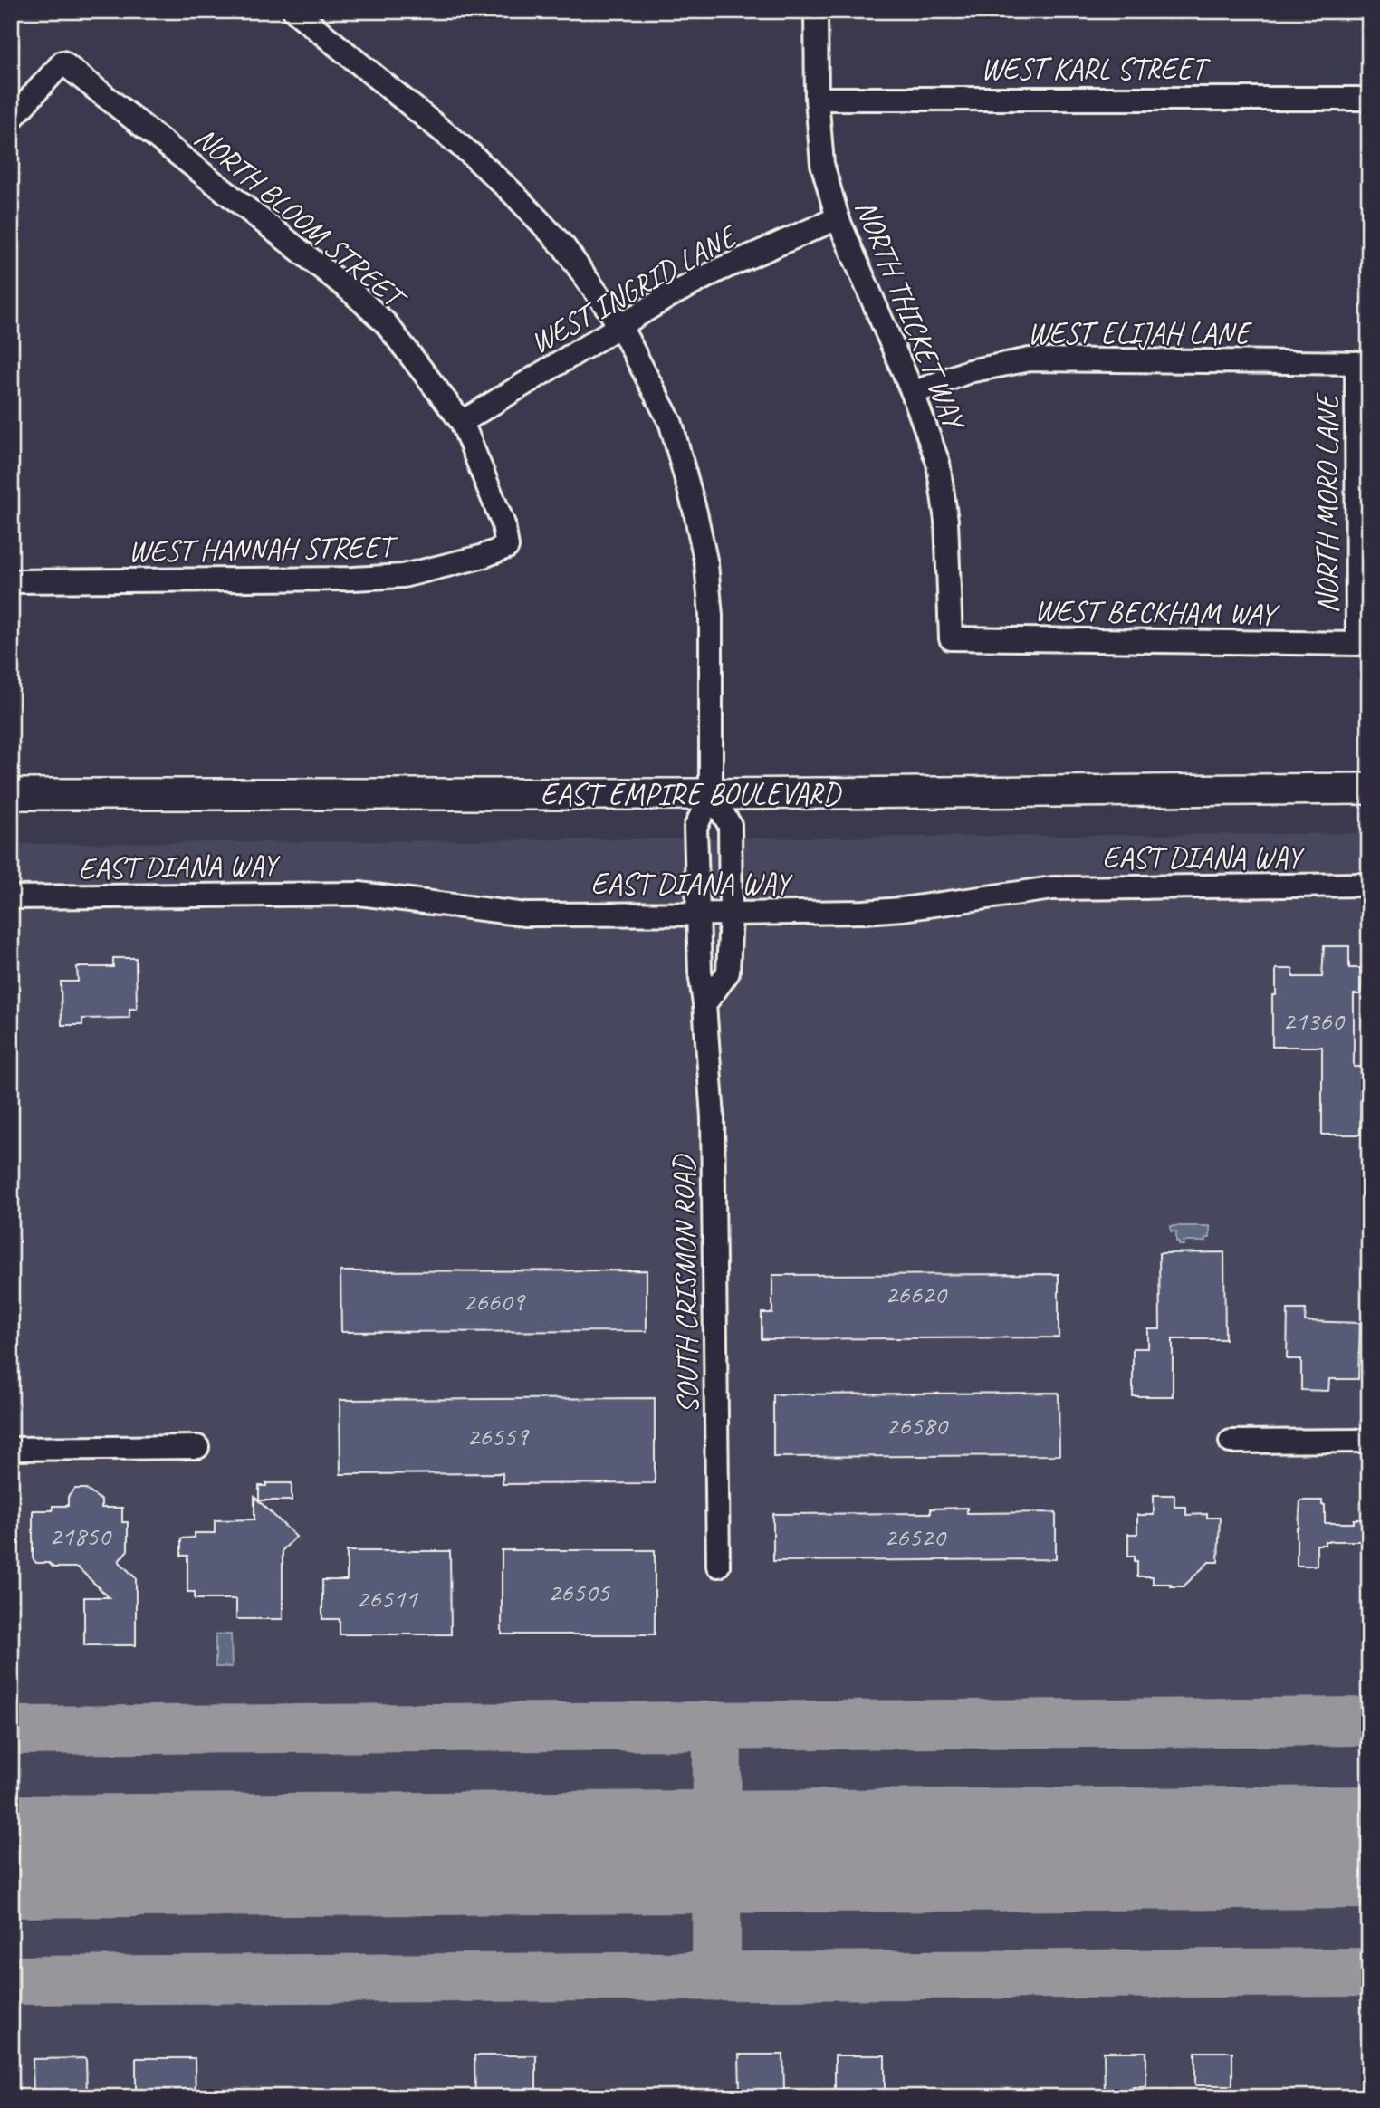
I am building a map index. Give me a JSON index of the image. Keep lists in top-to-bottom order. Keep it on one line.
{"streets":{"street":["WEST KARL STREET","NORTH BLOOM STREET","WEST INGRID LANE","NORTH THICKET WAY","WEST ELIJAH LANE","NORTH MORO LANE","WEST HANNAH STREET","WEST BECKHAM WAY","EAST EMPIRE BOULEVARD","EAST DIANA WAY","SOUTH CRISMON ROAD"]},"crossings":[["WEST KARL STREET","NORTH THICKET WAY"],["NORTH BLOOM STREET","WEST INGRID LANE"],["NORTH BLOOM STREET","WEST HANNAH STREET"],["WEST INGRID LANE","NORTH THICKET WAY"],["NORTH THICKET WAY","WEST ELIJAH LANE"],["NORTH THICKET WAY","WEST BECKHAM WAY"],["WEST ELIJAH LANE","NORTH MORO LANE"],["NORTH MORO LANE","WEST BECKHAM WAY"],["EAST EMPIRE BOULEVARD","SOUTH CRISMON ROAD"],["EAST DIANA WAY","SOUTH CRISMON ROAD"]],"house_numbers":["21360","26620","26609","26580","26559","21850","26520","26505","26511"]}
